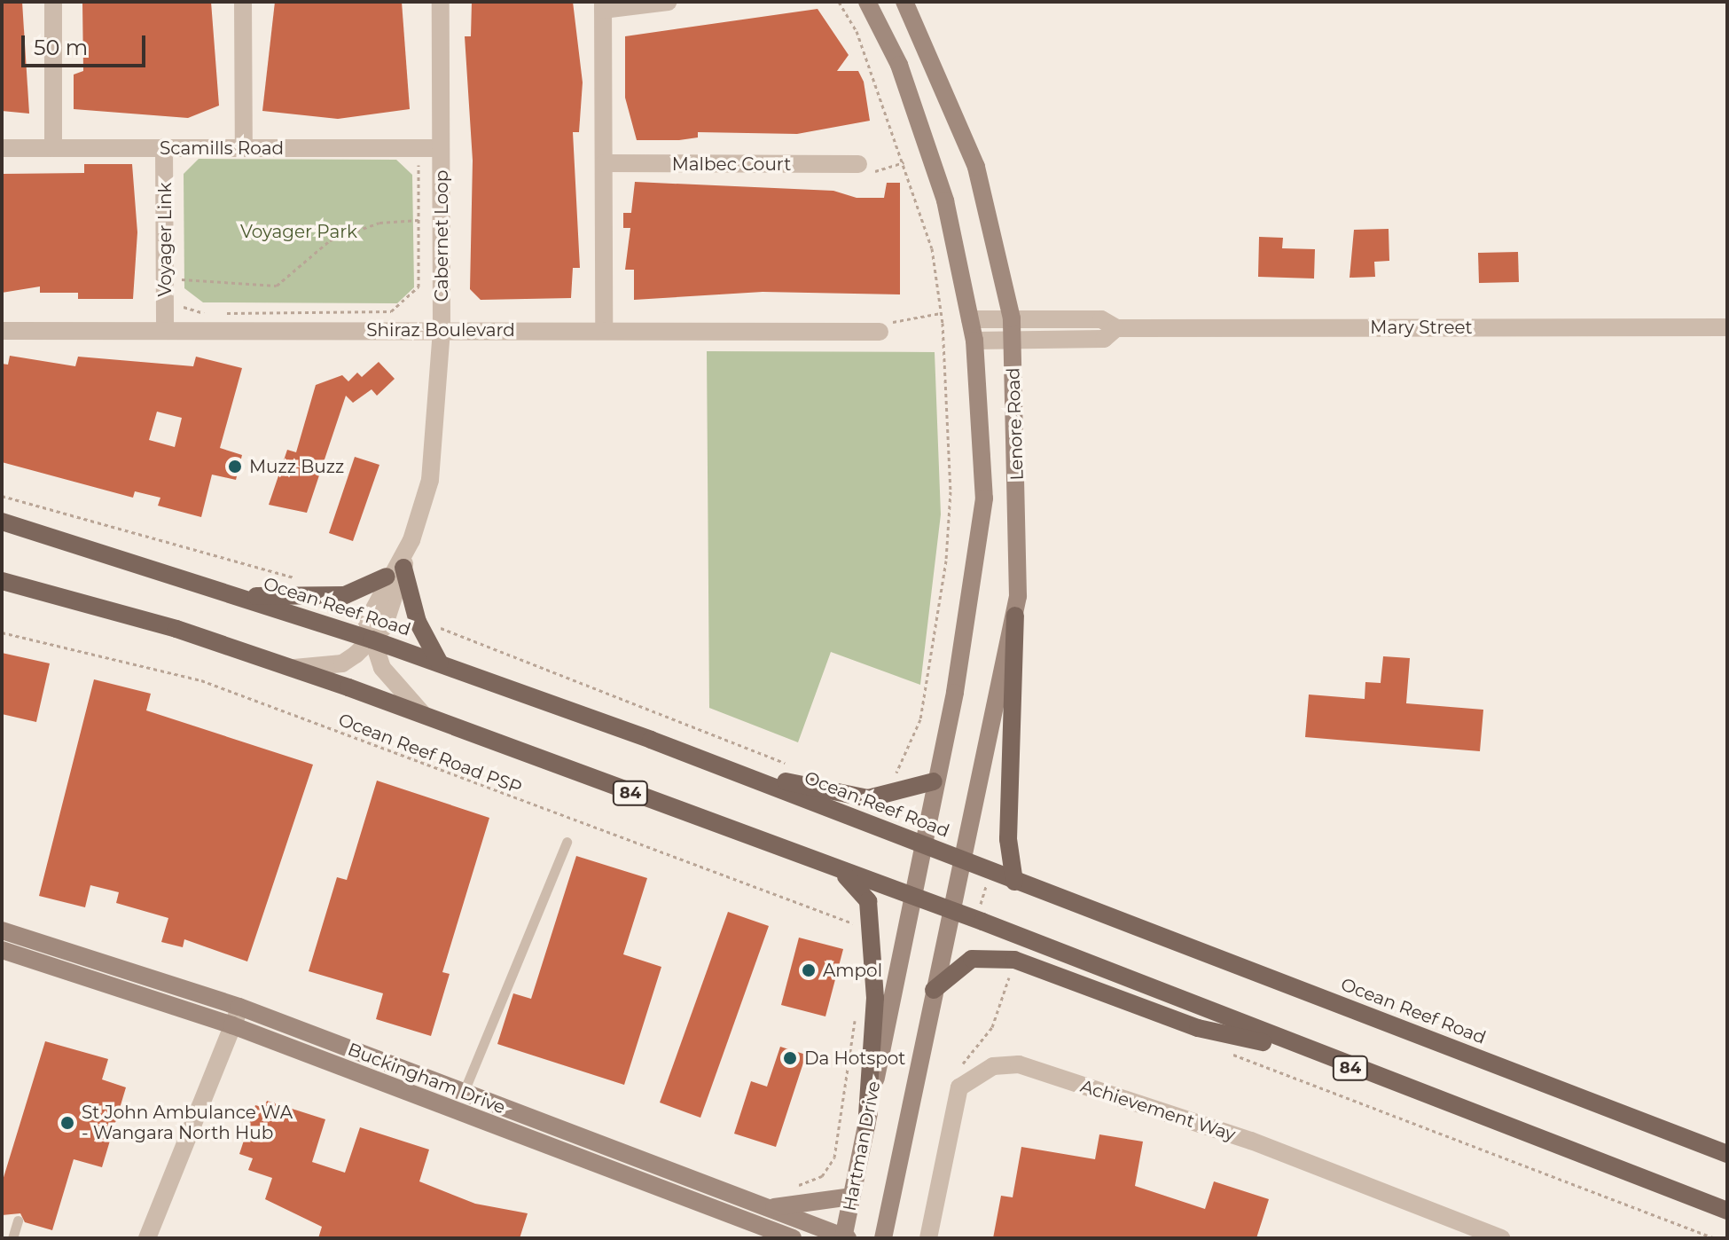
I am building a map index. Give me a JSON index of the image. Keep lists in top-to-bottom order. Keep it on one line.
{"streets":{"main road":["Ocean Reef Road","84"],"street":["Scamills Road","Malbec Court","Cabernet Loop","Voyager Link","Mary Street","Shiraz Boulevard","Lenore Road","Buckingham Drive","Achievement Way","Hartman Drive"],"path":["Ocean Reef Road PSP"]},"crossings":[["Scamills Road","Cabernet Loop"],["Scamills Road","Voyager Link"],["Cabernet Loop","Shiraz Boulevard"],["Cabernet Loop","Ocean Reef Road"],["Cabernet Loop","84"],["Voyager Link","Shiraz Boulevard"],["Mary Street","Lenore Road"],["Lenore Road","Ocean Reef Road"],["Lenore Road","Hartman Drive"],["Ocean Reef Road","Hartman Drive"],["84","Hartman Drive"],["Buckingham Drive","Hartman Drive"]],"parks":["Voyager Park"],"places":["Muzz Buzz","Ampol","Da Hotspot","St John Ambulance WA - Wangara North Hub"],"scale_bar":"50 m"}
